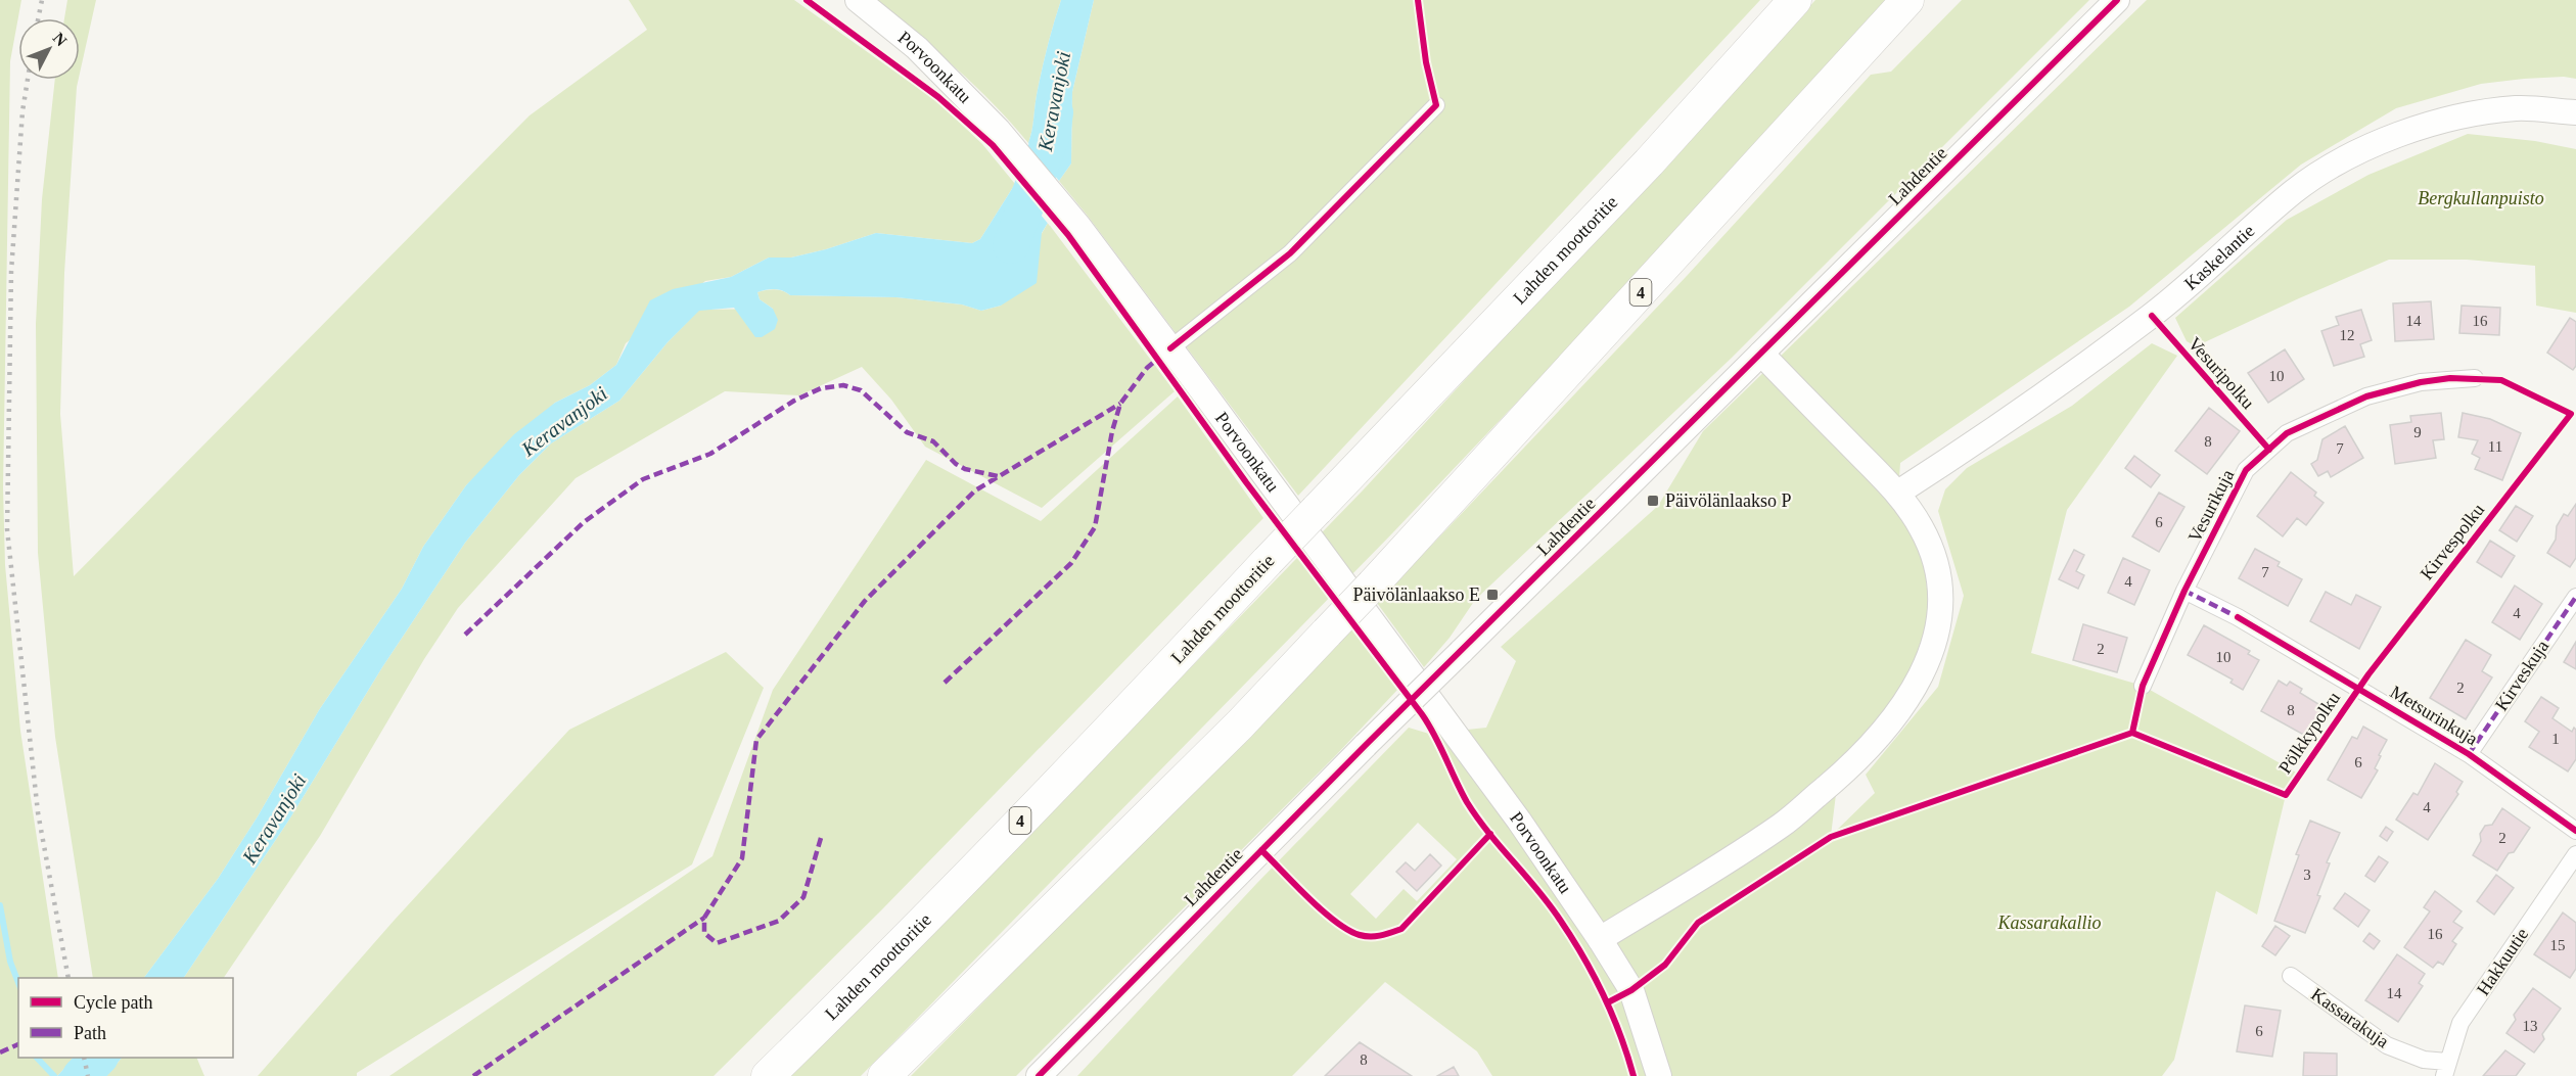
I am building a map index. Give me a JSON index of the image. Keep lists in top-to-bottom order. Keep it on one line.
{"streets":{"highway":["Lahden moottoritie","4"],"main road":["Porvoonkatu","Lahdentie","Kaskelantie"],"street":["Vesurikuja","Kirveskuja","Metsurinkuja","Hakkuutie","Kassarakuja"],"cycle path":["Vesuripolku","Kirvespolku"]},"crossings":[["Vesurikuja","Metsurinkuja"],["Kirveskuja","Metsurinkuja"],["Hakkuutie","Kassarakuja"]],"water":["Keravanjoki"],"parks":["Bergkullanpuisto","Kassarakallio"],"places":{"transit":["Päivölänlaakso P","Päivölänlaakso E"]},"house_numbers":["14","16","12","10","9","8","11","7","6","7","4","4","2","10","2","8","1","6","4","2","3","16","15","14","13","6","8"],"legend":["Cycle path","Path"],"north":"top right"}
